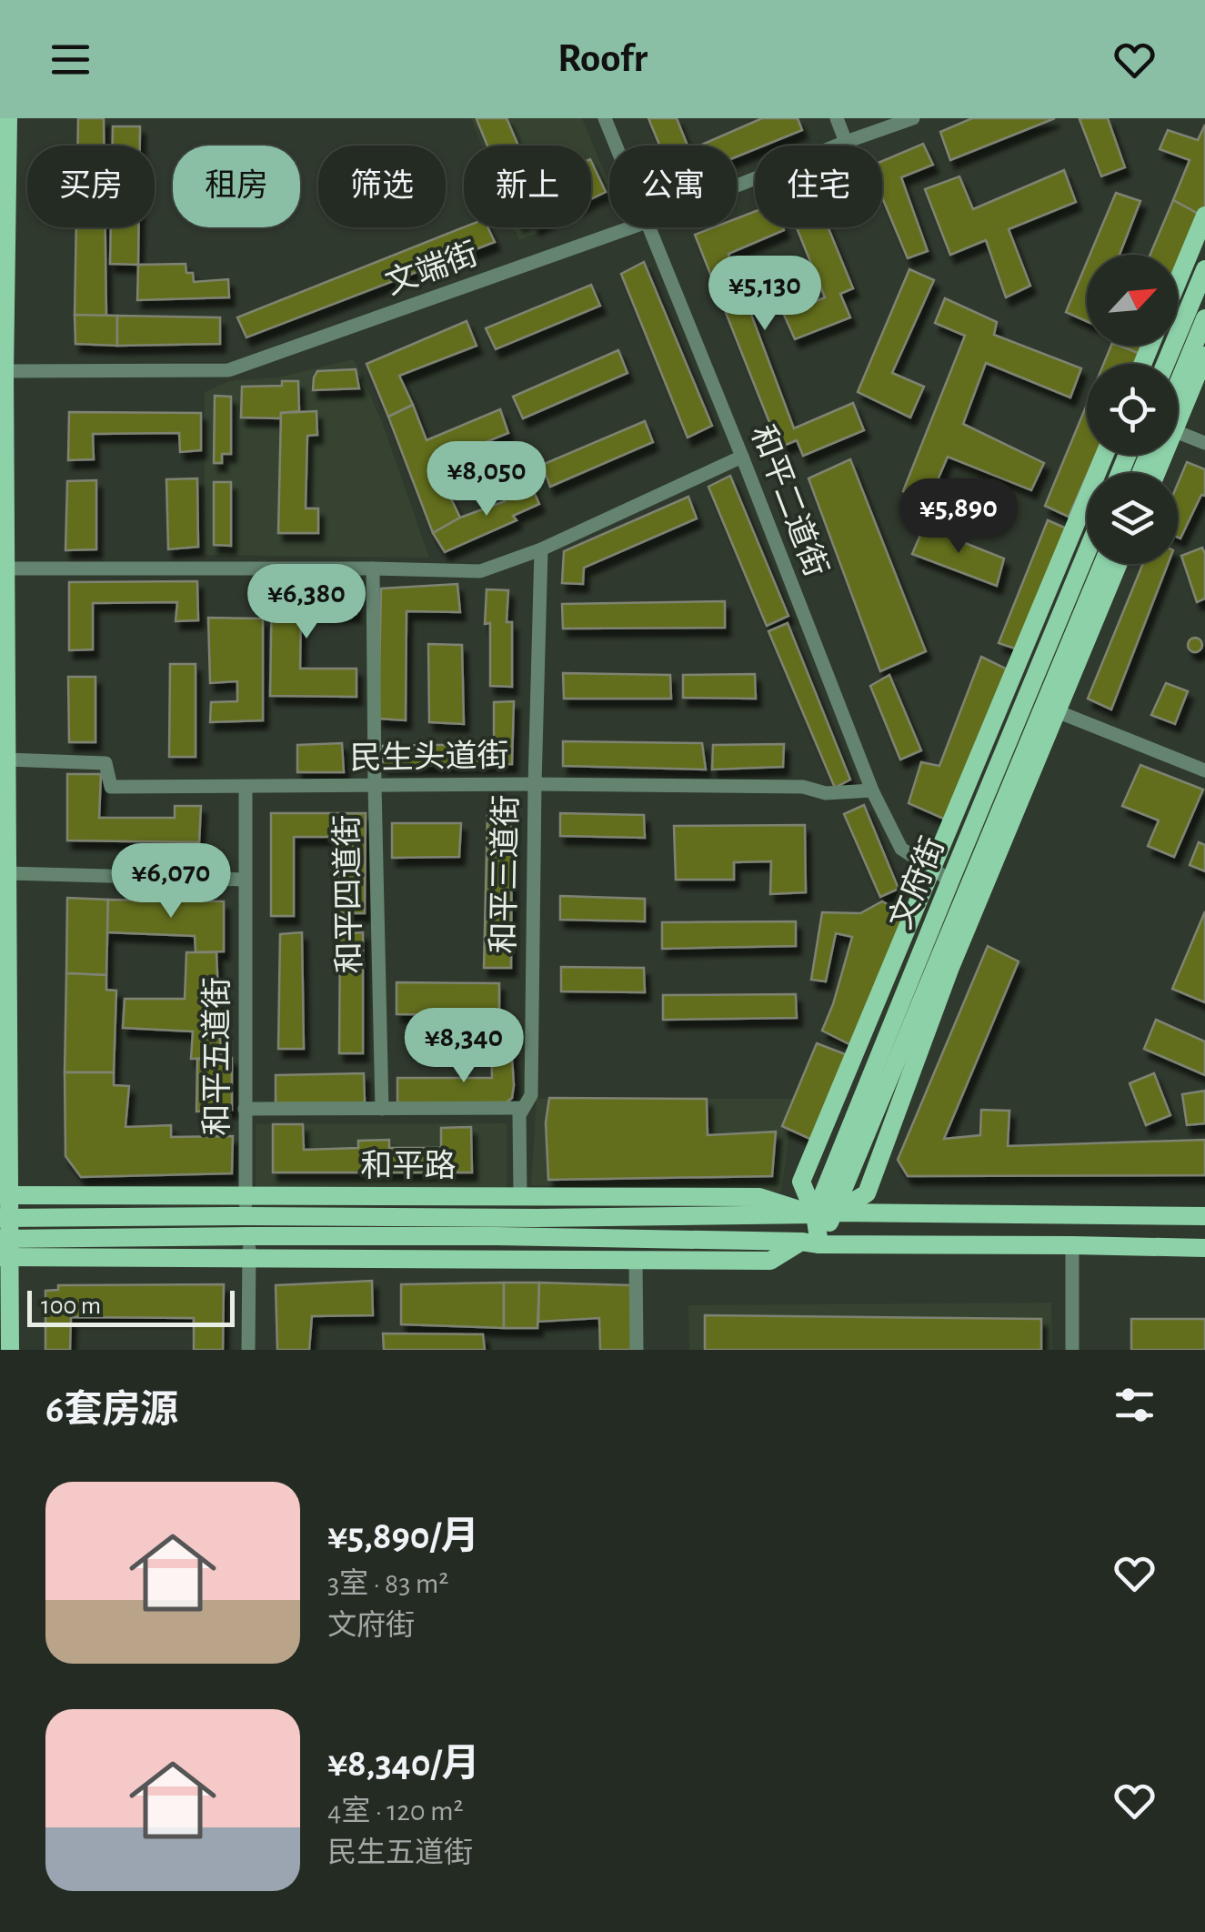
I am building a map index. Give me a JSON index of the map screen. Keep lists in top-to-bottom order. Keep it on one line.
{"streets":{"main road":["文府街","和平路"],"street":["文端街","和平二道街","民生头道街","和平三道街","和平四道街","和平五道街"]},"crossings":[["和平二道街","民生头道街"],["和平二道街","文府街"],["民生头道街","和平三道街"],["民生头道街","和平四道街"],["民生头道街","和平五道街"],["和平三道街","和平路"],["文府街","和平路"],["和平五道街","和平路"]],"scale_bar":"100 m","north":"top right","page":{"header":"Roofr","chip":["买房","租房","筛选","新上","公寓","住宅"],"price":["¥5,130","¥8,050","¥5,890","¥6,380","¥6,070","¥8,340"],"scale":"100 m","heading":"6套房源","list":[{"name":"¥5,890/月","note":"3室 · 83 m² · 文府街"},{"name":"¥8,340/月","note":"4室 · 120 m² · 民生五道街"}]}}
